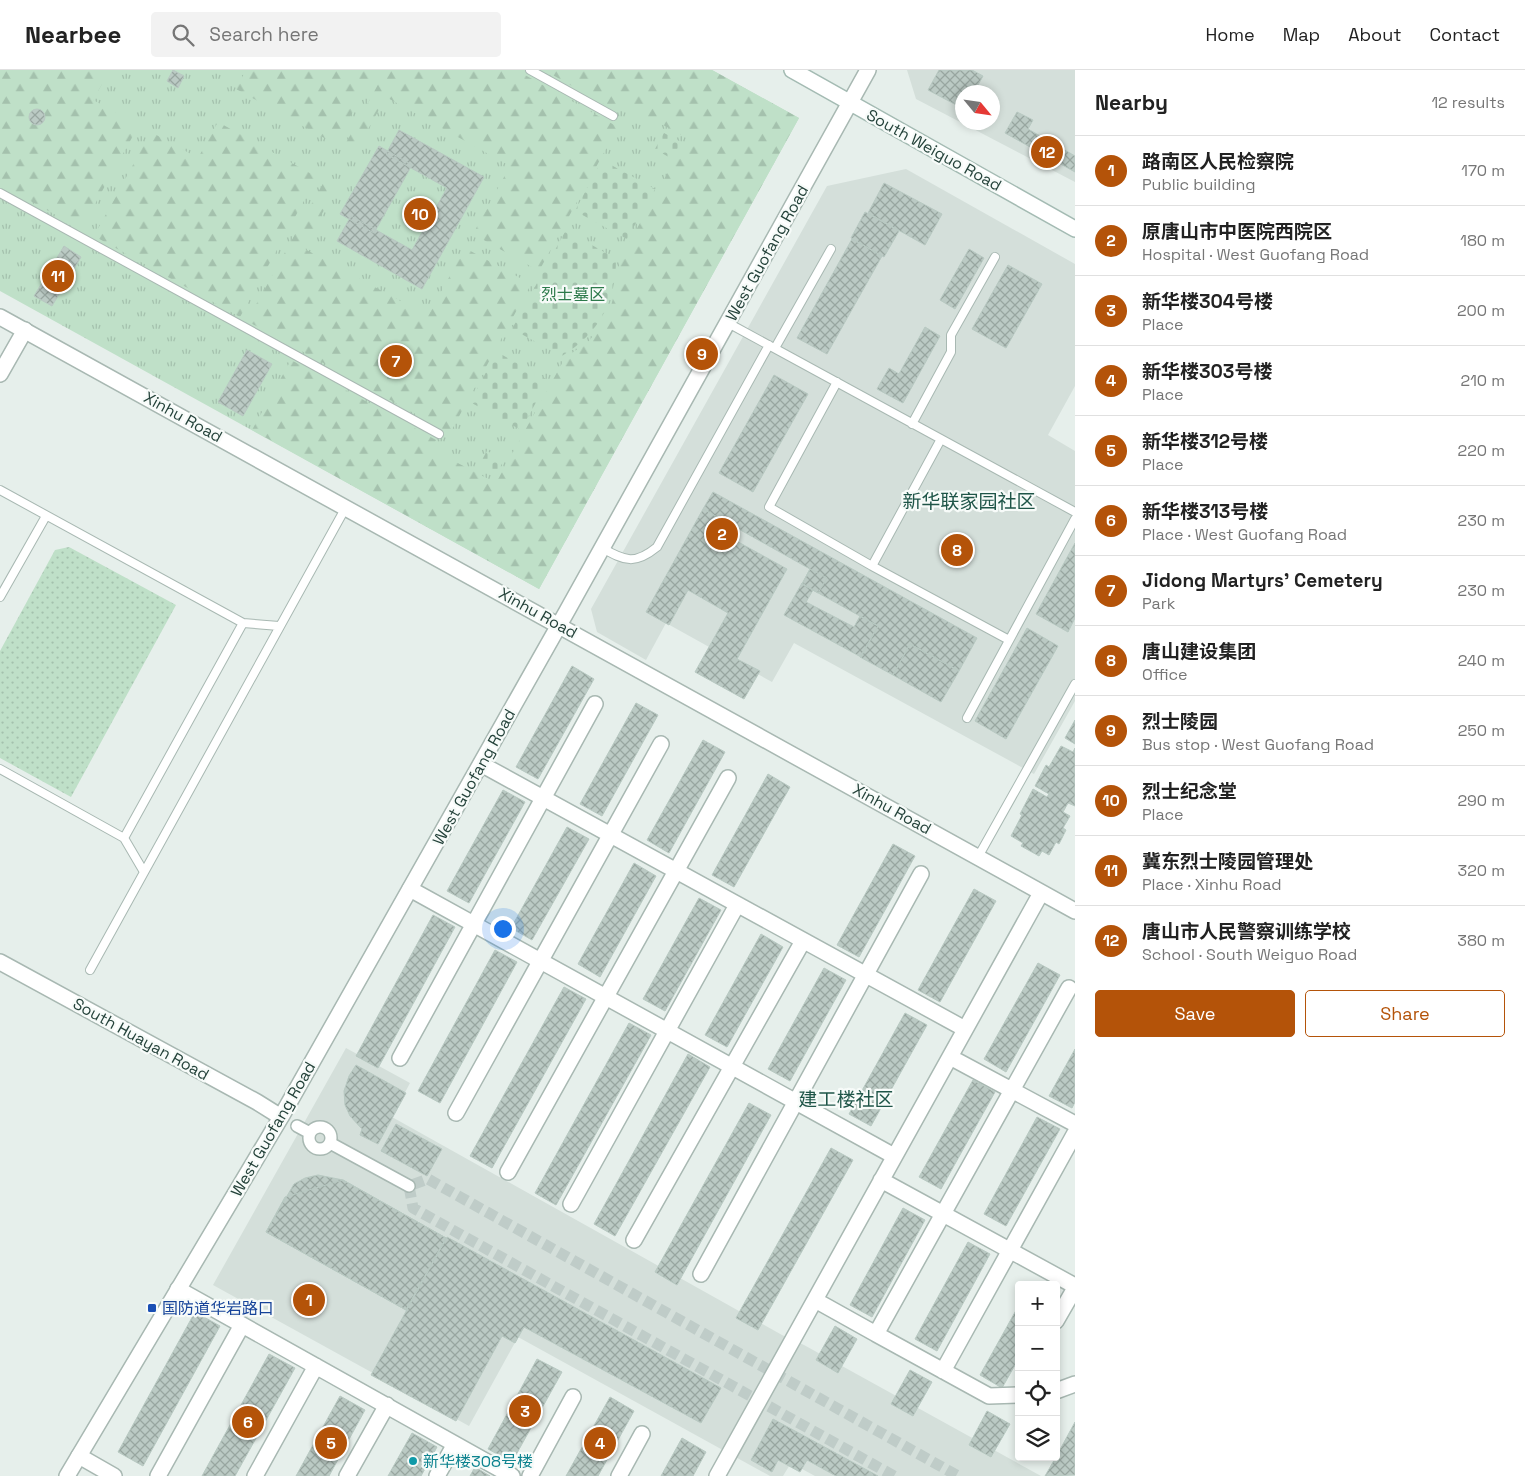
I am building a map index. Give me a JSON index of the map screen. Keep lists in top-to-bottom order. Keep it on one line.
{"streets":{"street":["South Weiguo Road","West Guofang Road","Xinhu Road","South Huayan Road"]},"crossings":[["South Weiguo Road","West Guofang Road"],["West Guofang Road","Xinhu Road"],["West Guofang Road","South Huayan Road"]],"districts":["新华联家园社区","建工楼社区"],"parks":["烈士墓区"],"places":{"transit":["国防道华岩路口"],"other":["新华楼308号楼"]},"north":"bottom right","page":{"header":"Nearbee","search":"Search here","nav":["Home","Map","About","Contact"],"heading":["Nearby","12 results"],"pins":["12","10","11","9","7","2","8","1","3","6","4","5"],"list":[{"mark":"1","name":"路南区人民检察院","note":"Public building","value":"170 m"},{"mark":"2","name":"原唐山市中医院西院区","note":"Hospital · West Guofang Road","value":"180 m"},{"mark":"3","name":"新华楼304号楼","note":"Place","value":"200 m"},{"mark":"4","name":"新华楼303号楼","note":"Place","value":"210 m"},{"mark":"5","name":"新华楼312号楼","note":"Place","value":"220 m"},{"mark":"6","name":"新华楼313号楼","note":"Place · West Guofang Road","value":"230 m"},{"mark":"7","name":"Jidong Martyrs' Cemetery","note":"Park","value":"230 m"},{"mark":"8","name":"唐山建设集团","note":"Office","value":"240 m"},{"mark":"9","name":"烈士陵园","note":"Bus stop · West Guofang Road","value":"250 m"},{"mark":"10","name":"烈士纪念堂","note":"Place","value":"290 m"},{"mark":"11","name":"冀东烈士陵园管理处","note":"Place · Xinhu Road","value":"320 m"},{"mark":"12","name":"唐山市人民警察训练学校","note":"School · South Weiguo Road","value":"380 m"}],"buttons":["Save","Share"],"map_buttons":["+","−"]}}
